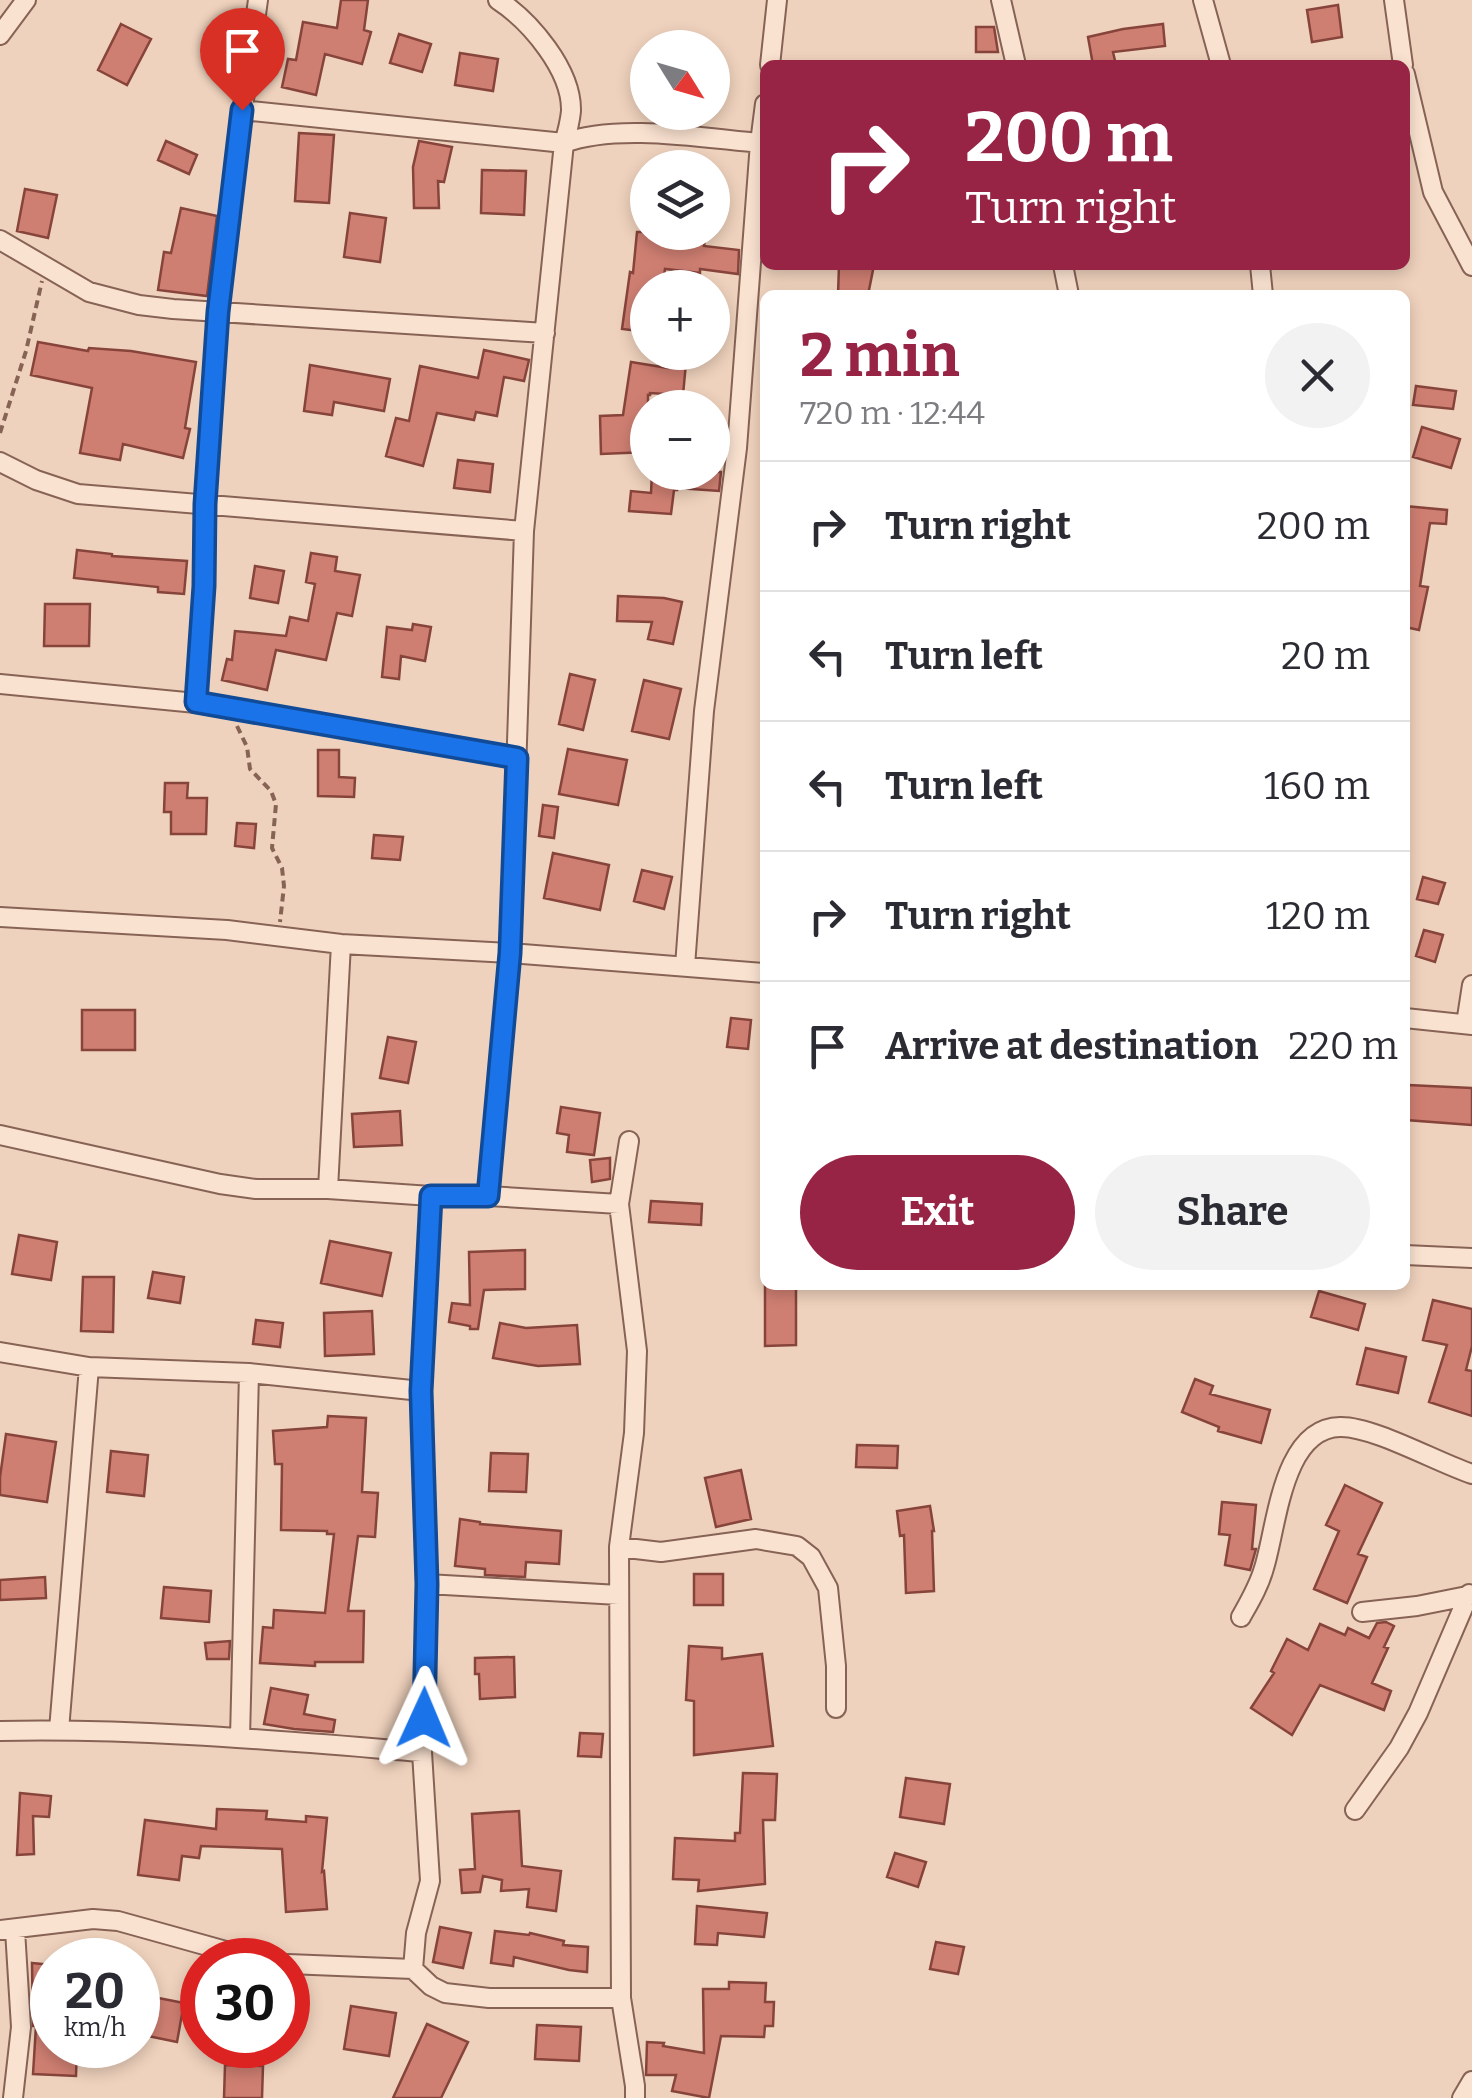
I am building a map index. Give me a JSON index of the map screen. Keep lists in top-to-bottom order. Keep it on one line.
{"north":"bottom right","page":{"map_buttons":["+","−"],"turn":["200 m","Turn right"],"heading":["2 min","720 m · 12:44"],"list":[{"name":"Turn right","value":"200 m"},{"name":"Turn left","value":"20 m"},{"name":"Turn left","value":"160 m"},{"name":"Turn right","value":"120 m"},{"name":"Arrive at destination","value":"220 m"}],"buttons":["Exit","Share"],"speed":"20 km/h","limit":"30"}}
